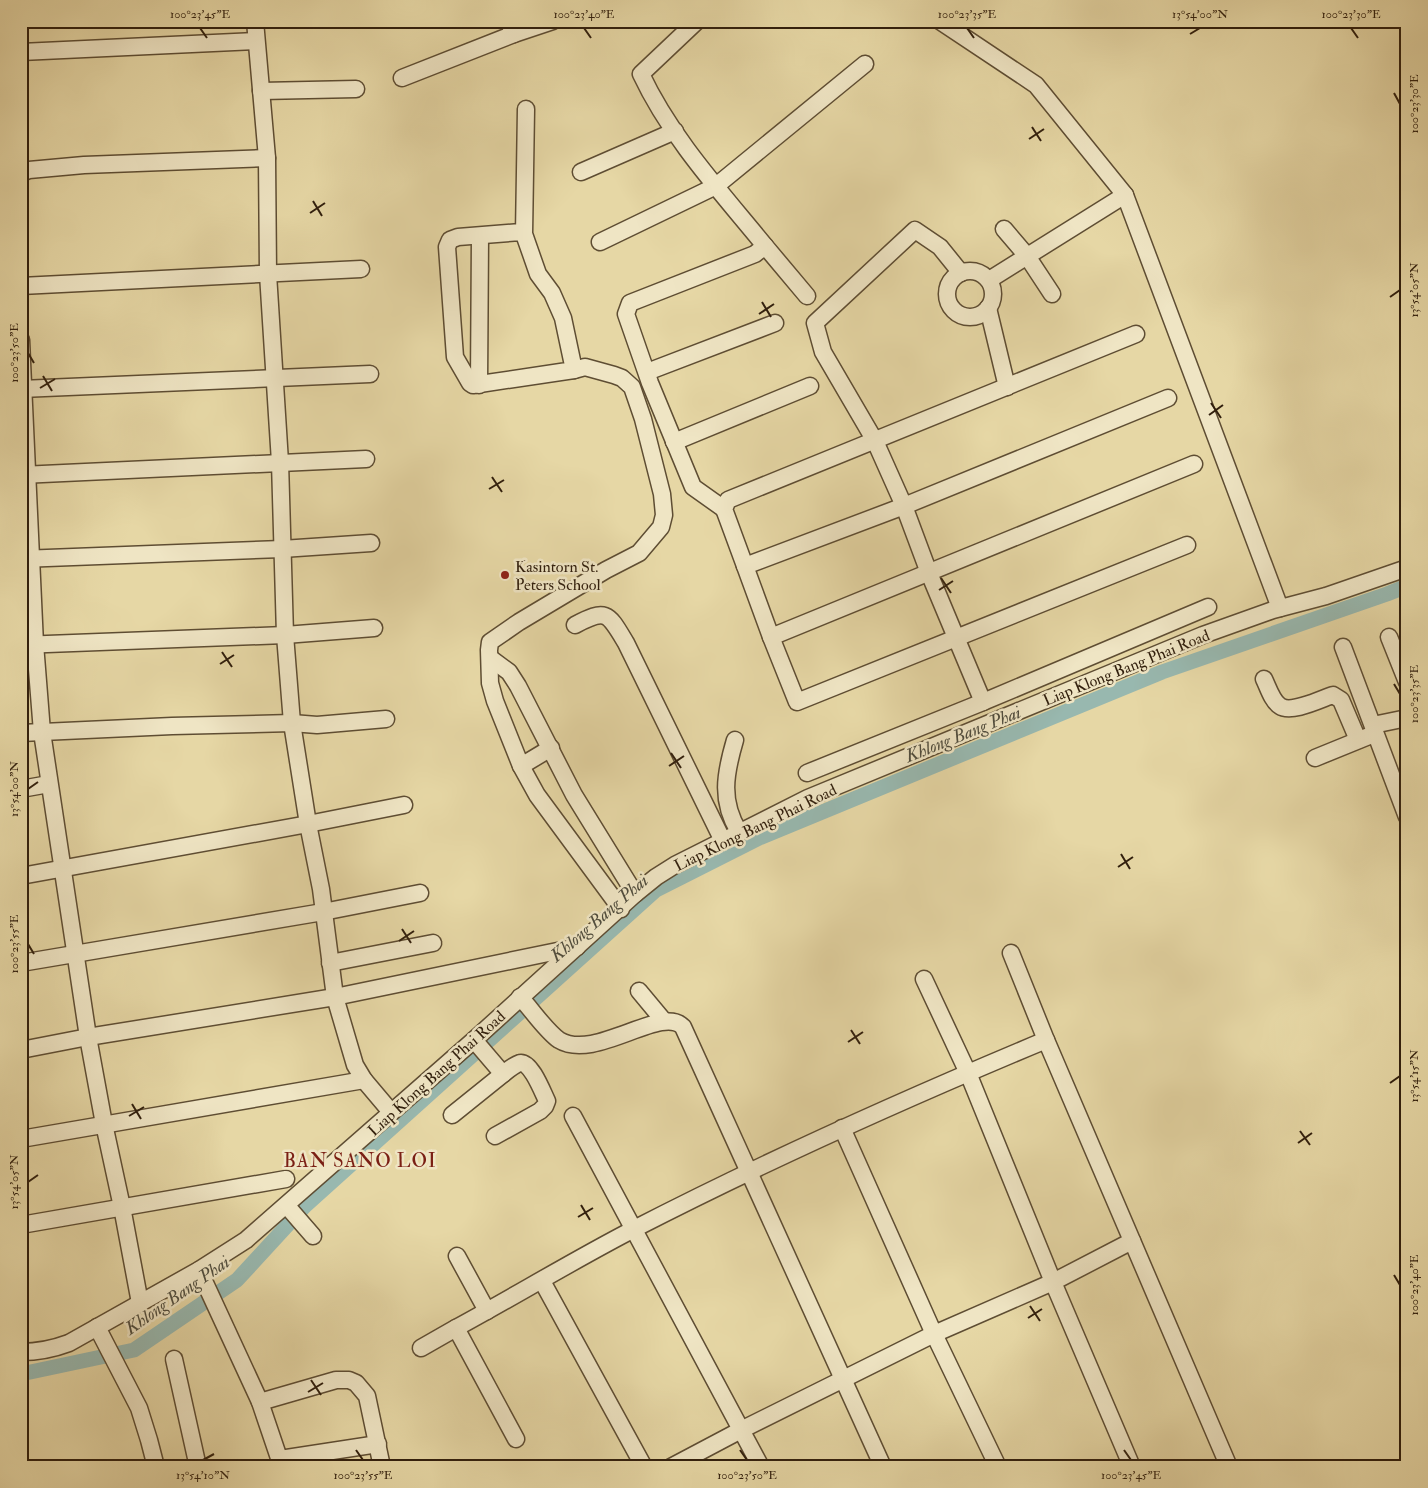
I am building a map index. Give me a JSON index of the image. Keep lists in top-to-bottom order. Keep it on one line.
{"streets":{"street":["Liap Klong Bang Phai Road"]},"districts":["BAN SANO LOI"],"water":["Khlong Bang Phai"],"places":["Kasintorn St. Peters School"],"coordinates":["100°23'45\"E","100°23'40\"E","100°23'35\"E","13°54'00\"N","100°23'30\"E","13°54'05\"N","100°23'50\"E","100°23'55\"E","13°54'15\"N","13°54'10\"N"]}
